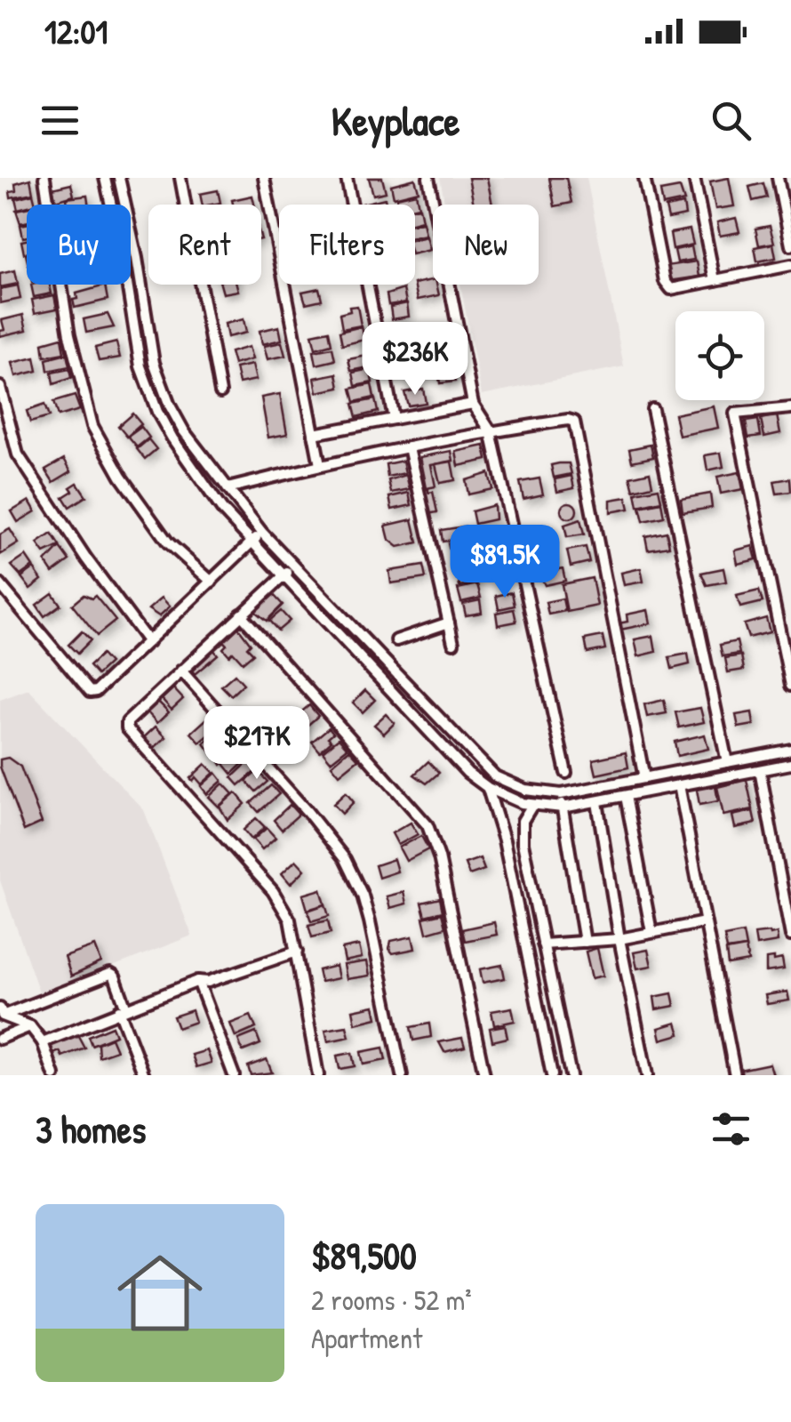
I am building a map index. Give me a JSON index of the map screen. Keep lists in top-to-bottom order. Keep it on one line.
{"page":{"status":"12:01","header":"Keyplace","chip":["Buy","Rent","Filters","New"],"price":["$236K","$89.5K","$217K"],"heading":"3 homes","list":[{"name":"$89,500","note":"2 rooms · 52 m² · Apartment"}]}}
